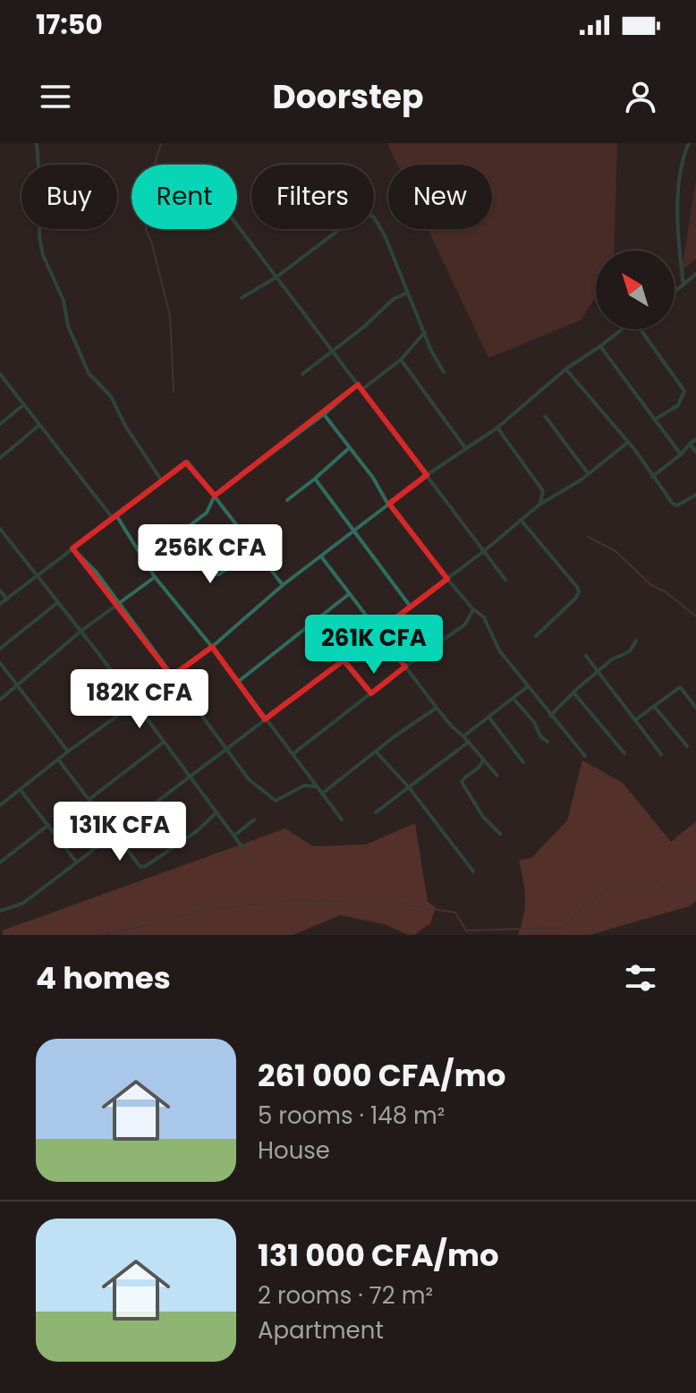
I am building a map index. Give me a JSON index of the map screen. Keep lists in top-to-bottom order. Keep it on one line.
{"north":"top left","page":{"status":"17:50","header":"Doorstep","chip":["Buy","Rent","Filters","New"],"price":["256K CFA","261K CFA","182K CFA","131K CFA"],"heading":"4 homes","list":[{"name":"261 000 CFA/mo","note":"5 rooms · 148 m² · House"},{"name":"131 000 CFA/mo","note":"2 rooms · 72 m² · Apartment"}]}}
